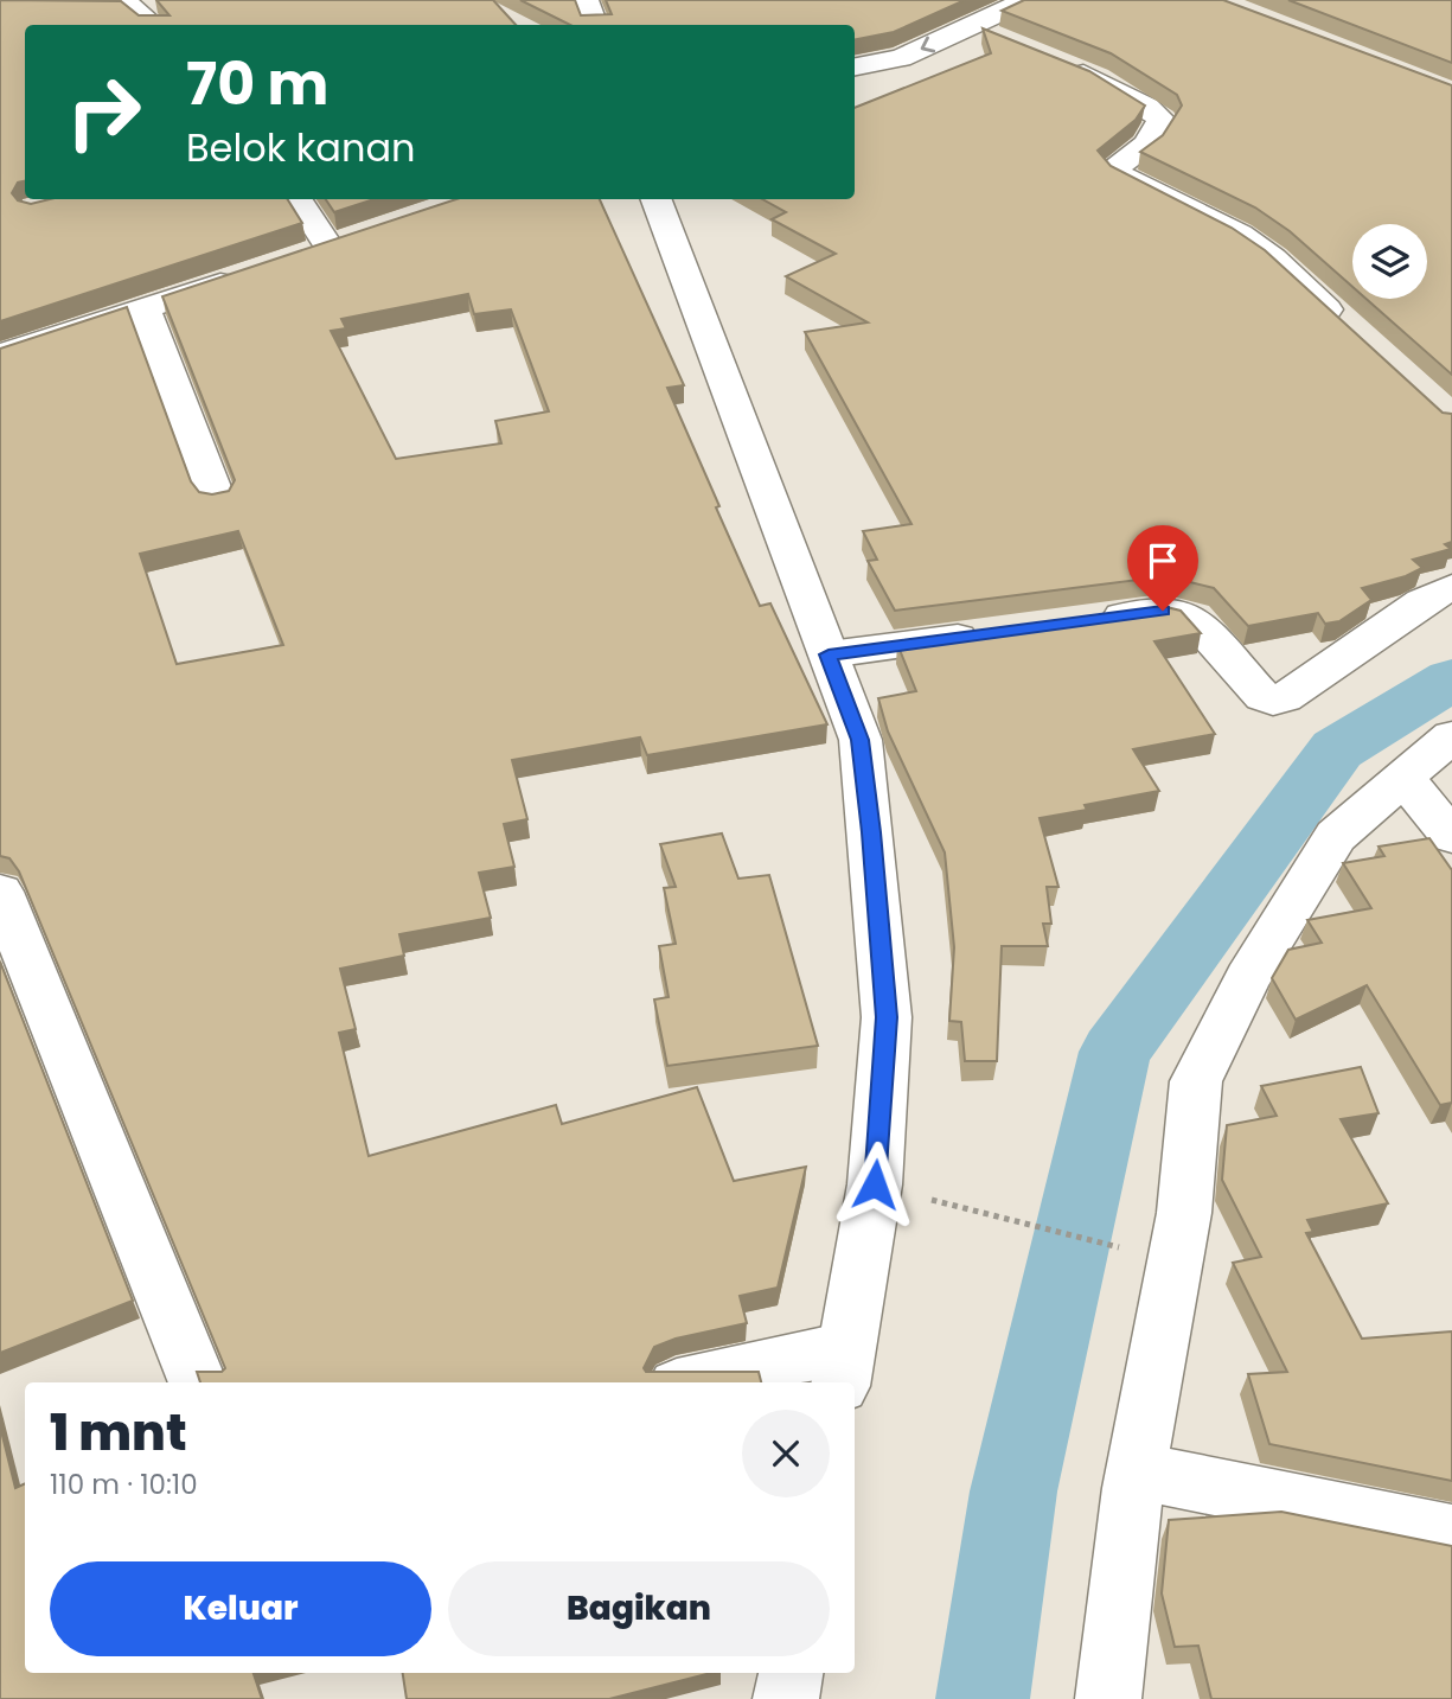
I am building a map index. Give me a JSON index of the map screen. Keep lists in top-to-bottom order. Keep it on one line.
{"page":{"turn":["70 m","Belok kanan"],"heading":["1 mnt","110 m · 10:10"],"buttons":["Keluar","Bagikan"]}}
